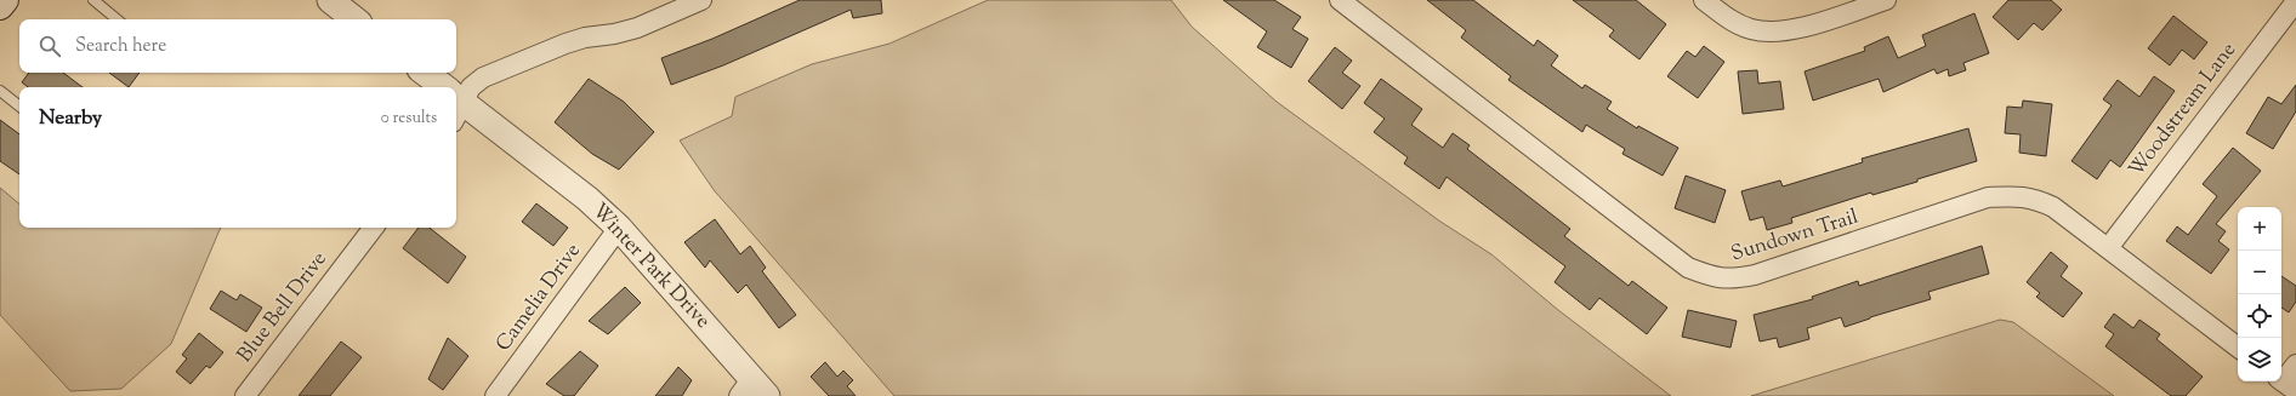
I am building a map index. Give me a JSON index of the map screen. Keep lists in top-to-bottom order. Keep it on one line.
{"streets":{"street":["Woodstream Lane","Sundown Trail","Winter Park Drive","Camelia Drive","Blue Bell Drive"]},"crossings":[["Woodstream Lane","Sundown Trail"],["Winter Park Drive","Camelia Drive"]],"page":{"search":"Search here","heading":["Nearby","0 results"],"map_buttons":["+","−"]}}
